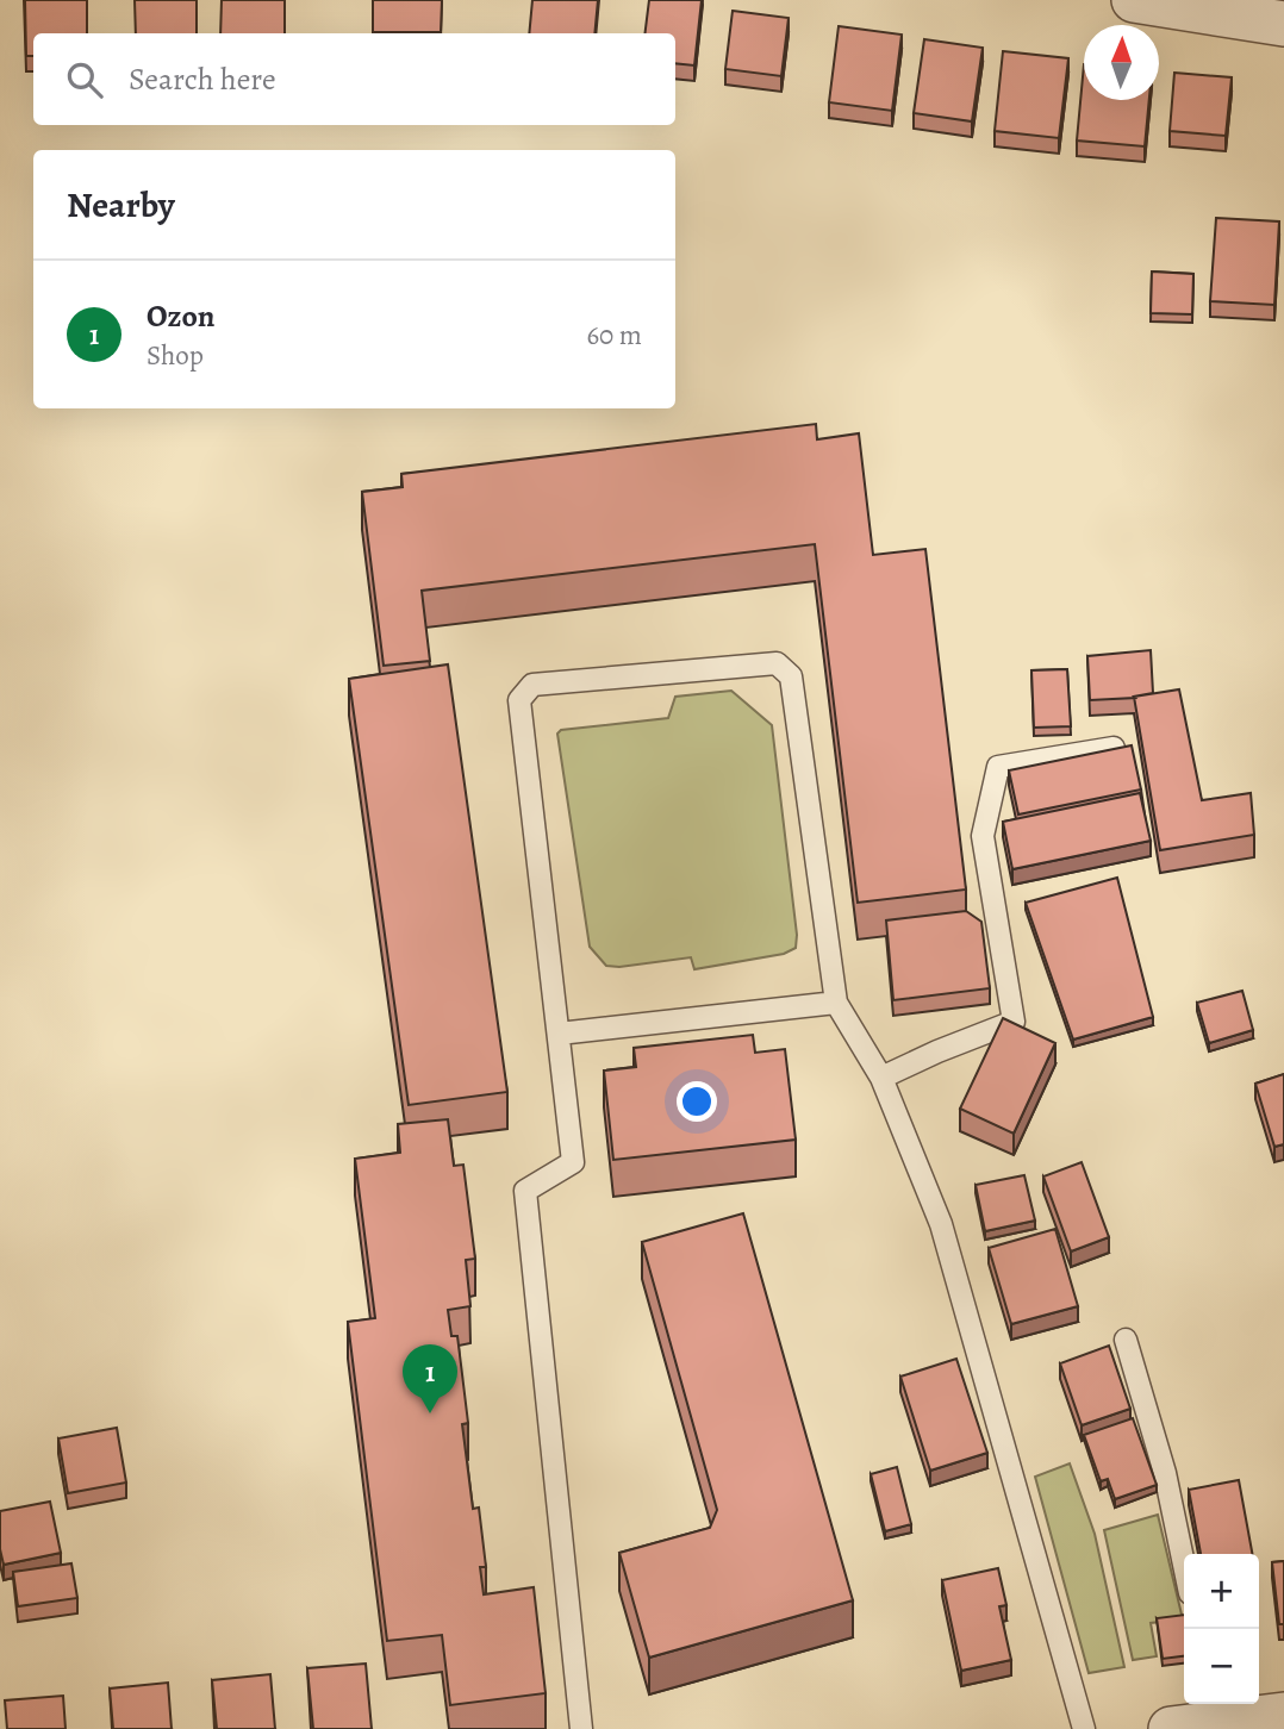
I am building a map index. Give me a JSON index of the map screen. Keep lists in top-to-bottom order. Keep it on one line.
{"north":"top","page":{"search":"Search here","heading":"Nearby","list":[{"mark":"1","name":"Ozon","note":"Shop","value":"60 m"}],"pins":"1","map_buttons":["+","−"]}}
